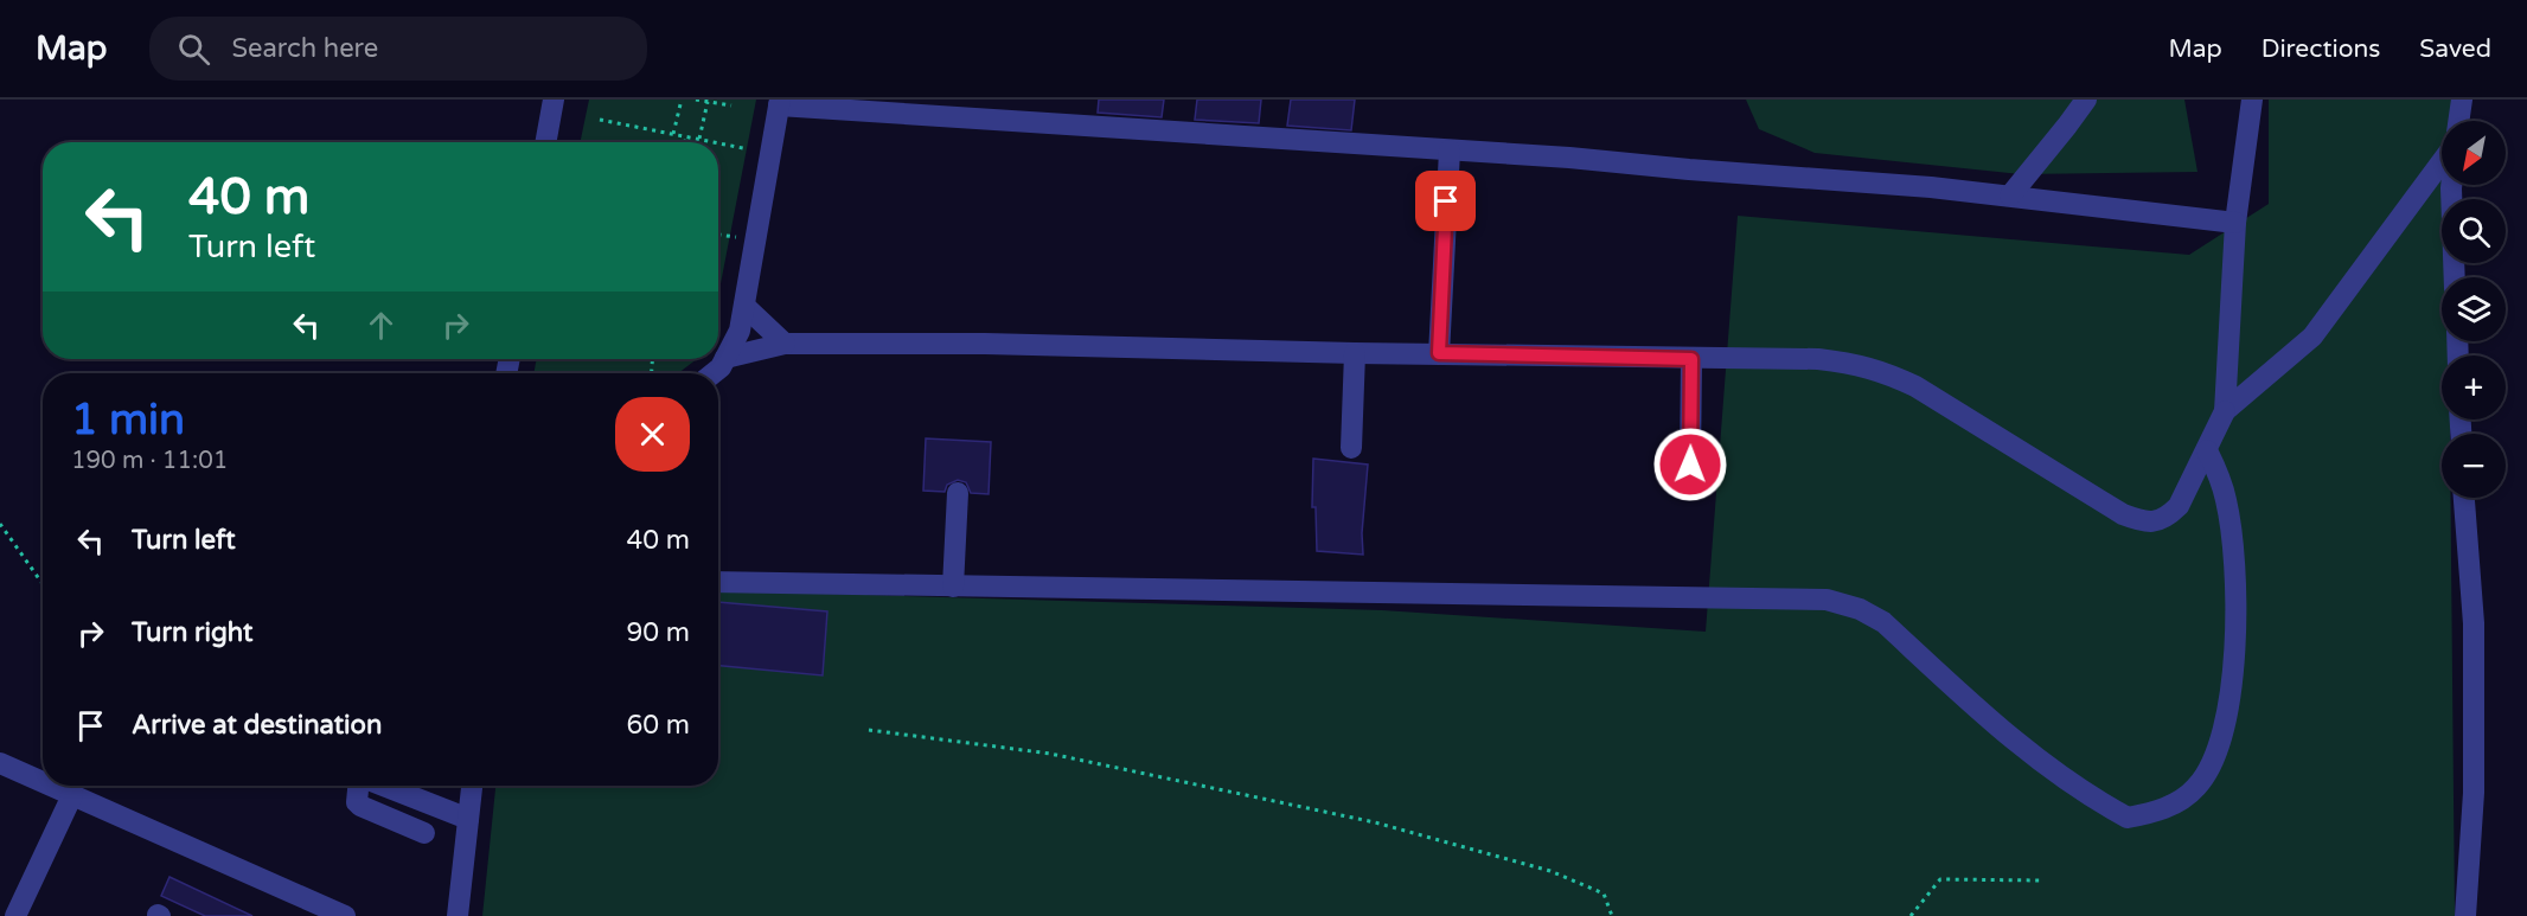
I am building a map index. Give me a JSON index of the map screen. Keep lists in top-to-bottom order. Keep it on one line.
{"north":"bottom left","page":{"header":"Map","search":"Search here","nav":["Map","Directions","Saved"],"map_buttons":["+","−"],"turn":["40 m","Turn left"],"heading":["1 min","190 m · 11:01"],"list":[{"name":"Turn left","value":"40 m"},{"name":"Turn right","value":"90 m"},{"name":"Arrive at destination","value":"60 m"}]}}
